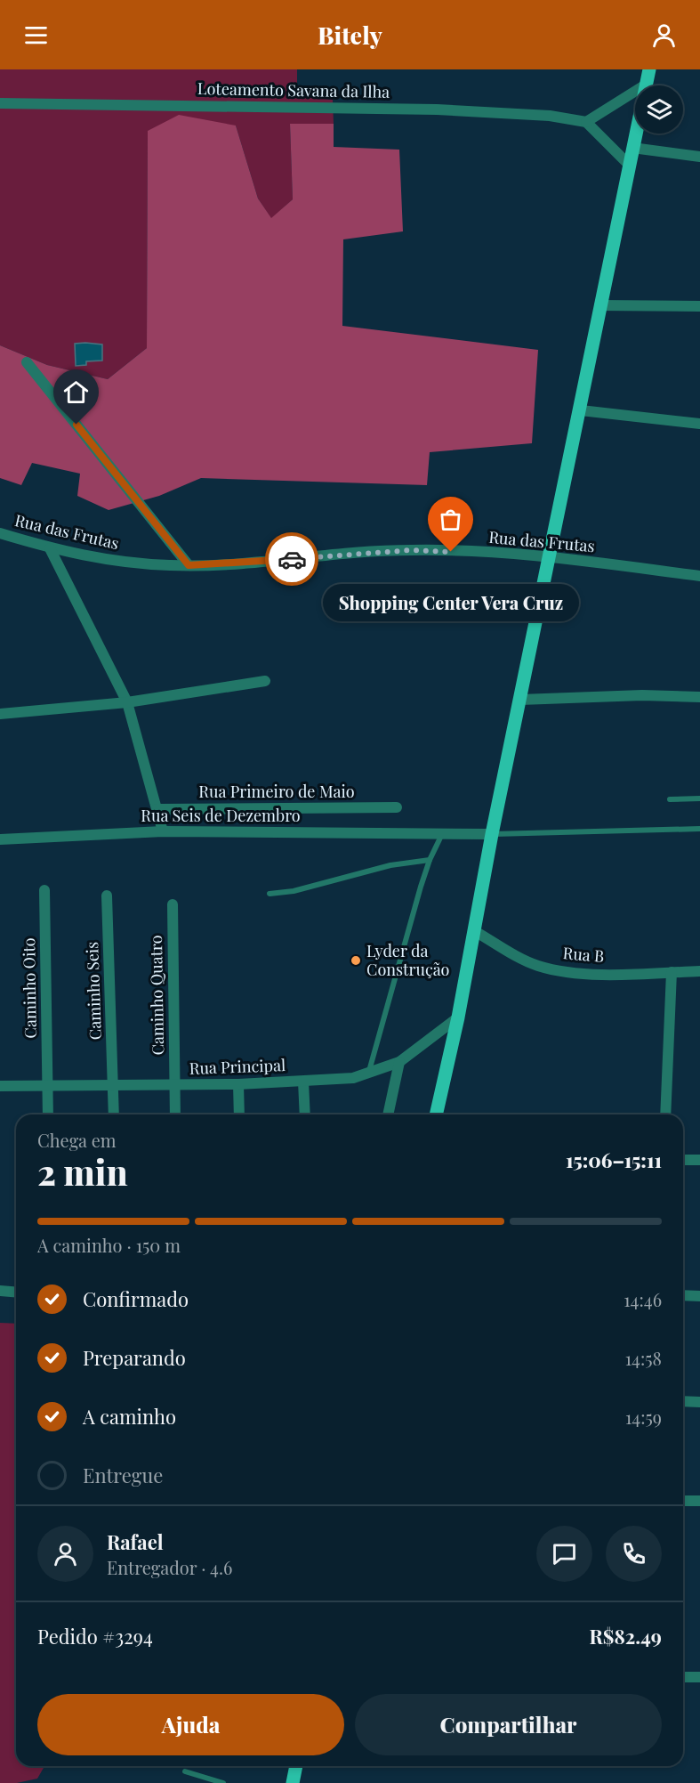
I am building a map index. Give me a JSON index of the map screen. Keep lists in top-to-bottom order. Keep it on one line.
{"streets":{"street":["Loteamento Savana da Ilha","Rua das Frutas","Rua Primeiro de Maio","Rua Seis de Dezembro","Rua B","Caminho Oito","Caminho Seis","Caminho Quatro","Rua Principal"]},"crossings":[["Caminho Oito","Rua Principal"],["Caminho Seis","Rua Principal"],["Caminho Quatro","Rua Principal"]],"places":["Shopping Center Vera Cruz","Lyder da Construção"],"page":{"header":"Bitely","bubble":"Shopping Center Vera Cruz","heading":["2 min","Chega em","15:06–15:11"],"panel":["Rafael","Entregador · 4.6","Pedido #3294","R$82.49"],"bar":"A caminho · 150 m","list":[["Confirmado","14:46"],["Preparando","14:58"],["A caminho","14:59"],"Entregue"],"buttons":["Ajuda","Compartilhar"]}}
